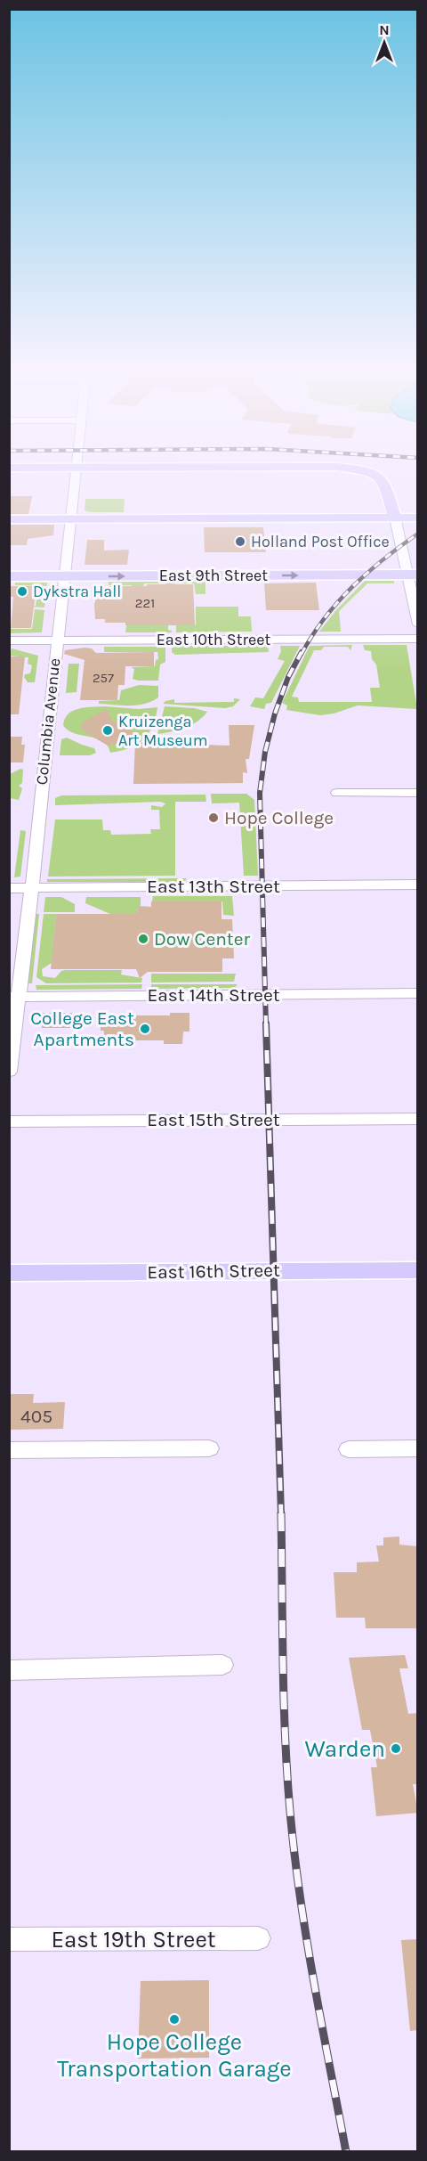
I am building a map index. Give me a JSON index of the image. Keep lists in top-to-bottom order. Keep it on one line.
{"streets":{"main road":["East 9th Street","East 16th Street"],"street":["East 10th Street","Columbia Avenue","East 13th Street","East 14th Street","East 15th Street","East 19th Street"]},"crossings":[["East 9th Street","Columbia Avenue"],["East 10th Street","Columbia Avenue"],["Columbia Avenue","East 13th Street"],["Columbia Avenue","East 14th Street"]],"places":["Holland Post Office","Dykstra Hall","Kruizenga Art Museum","Hope College","Dow Center","College East Apartments","Warden","Hope College Transportation Garage"],"house_numbers":["221","257","405"],"north":"top"}
